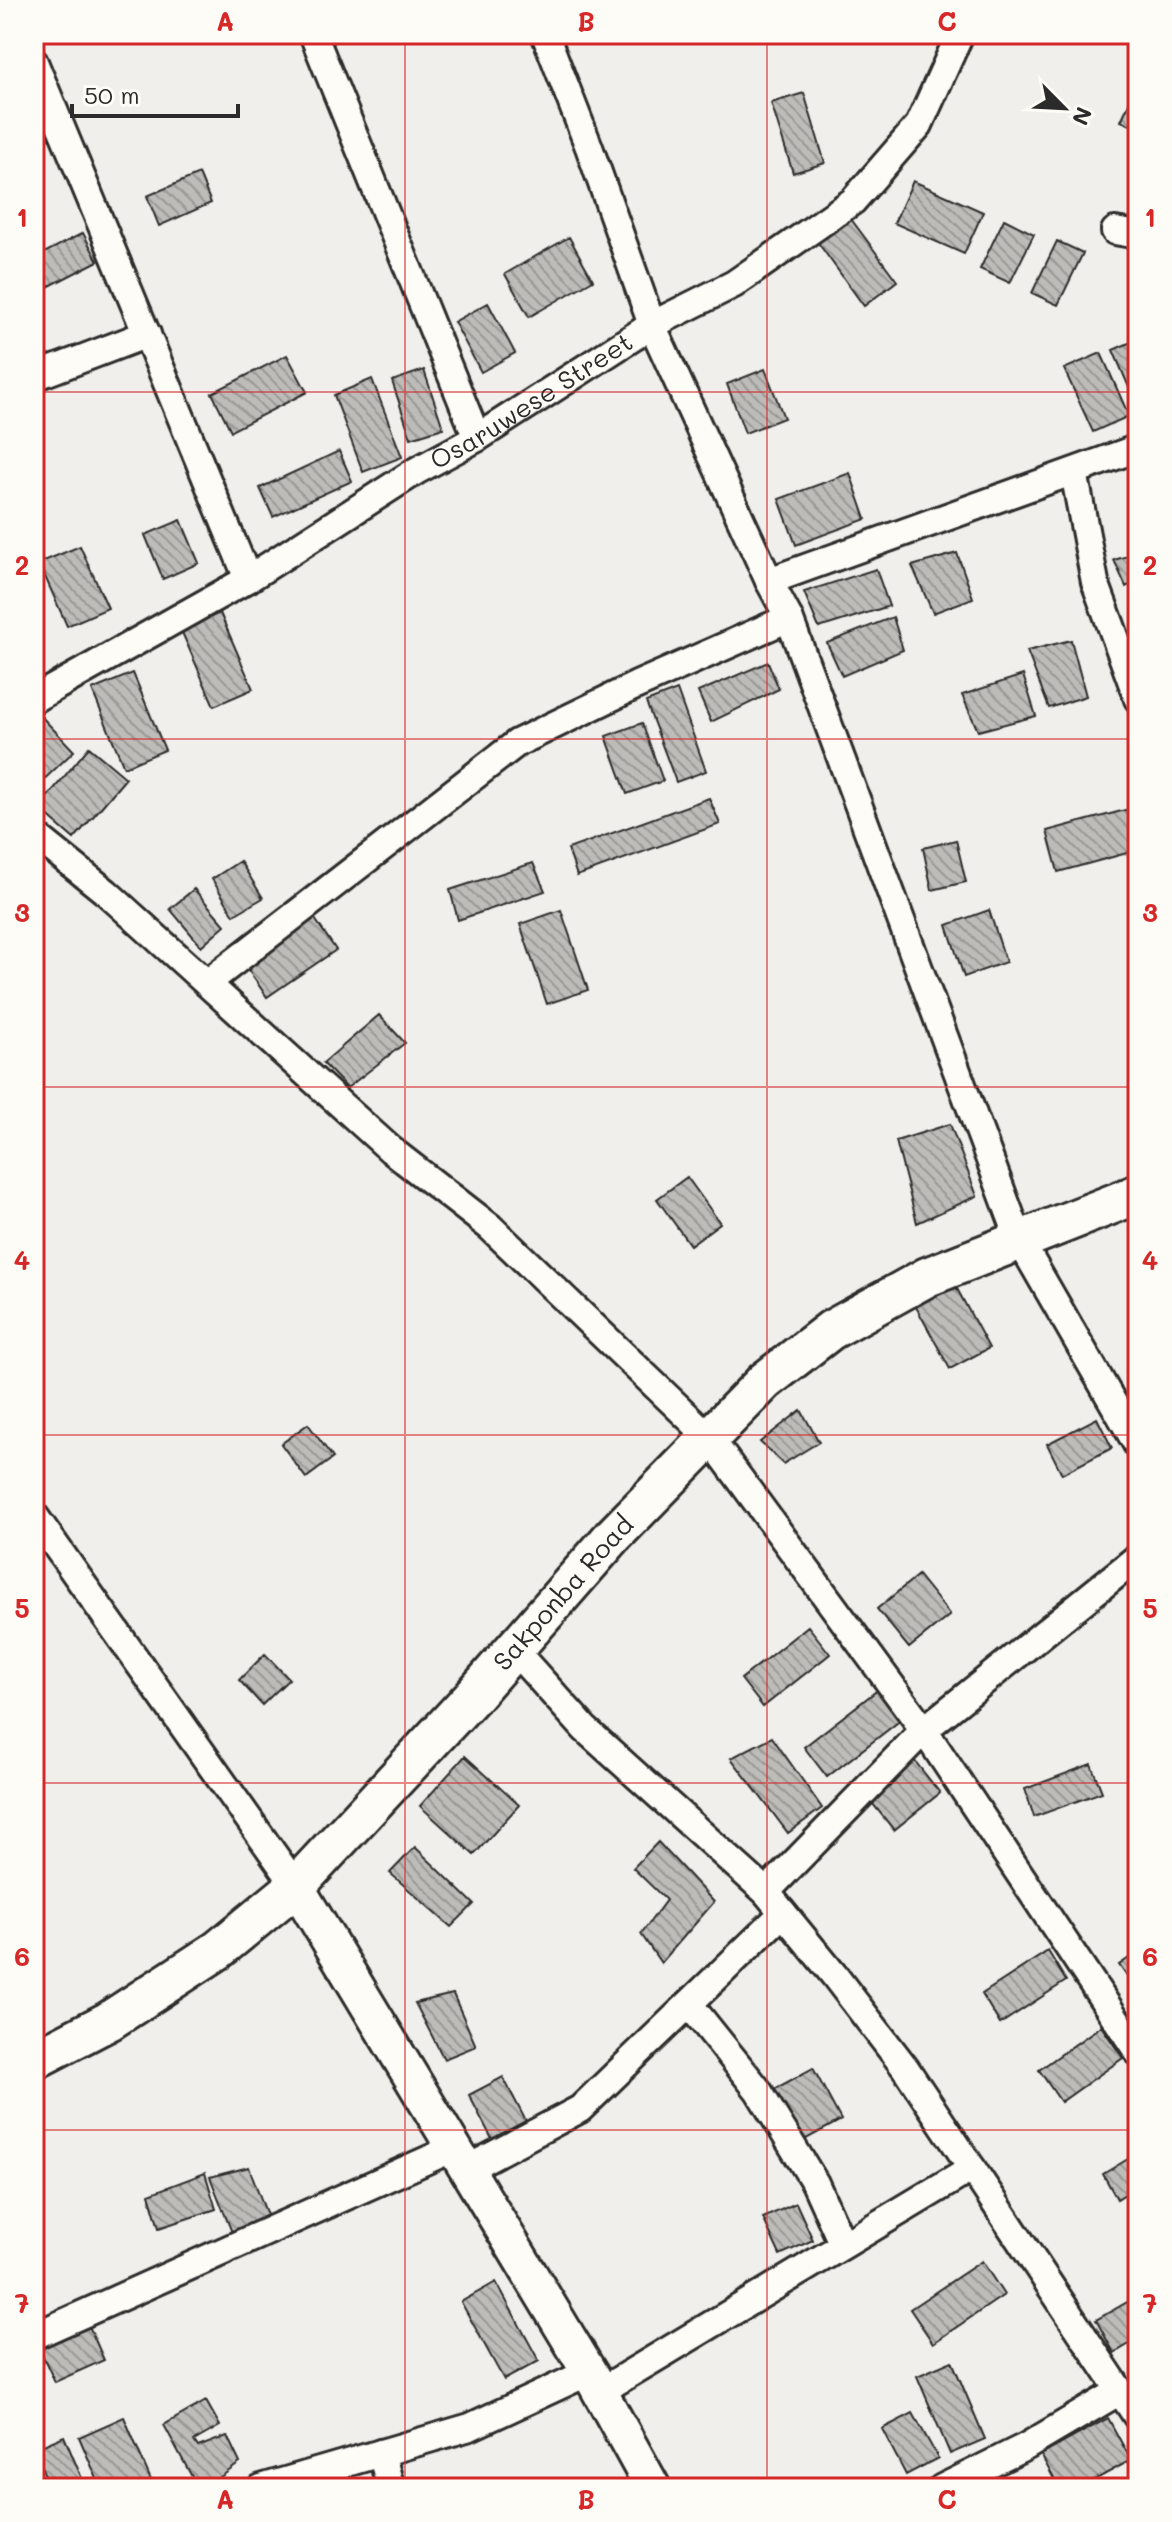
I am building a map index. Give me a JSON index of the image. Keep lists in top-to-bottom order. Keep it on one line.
{"streets":{"main road":["Sakponba Road"],"street":["Osaruwese Street"]},"scale_bar":"50 m","north":"bottom right","grid":{"columns":["A","B","C"],"rows":["1","2","3","4","5","6","7"]}}
